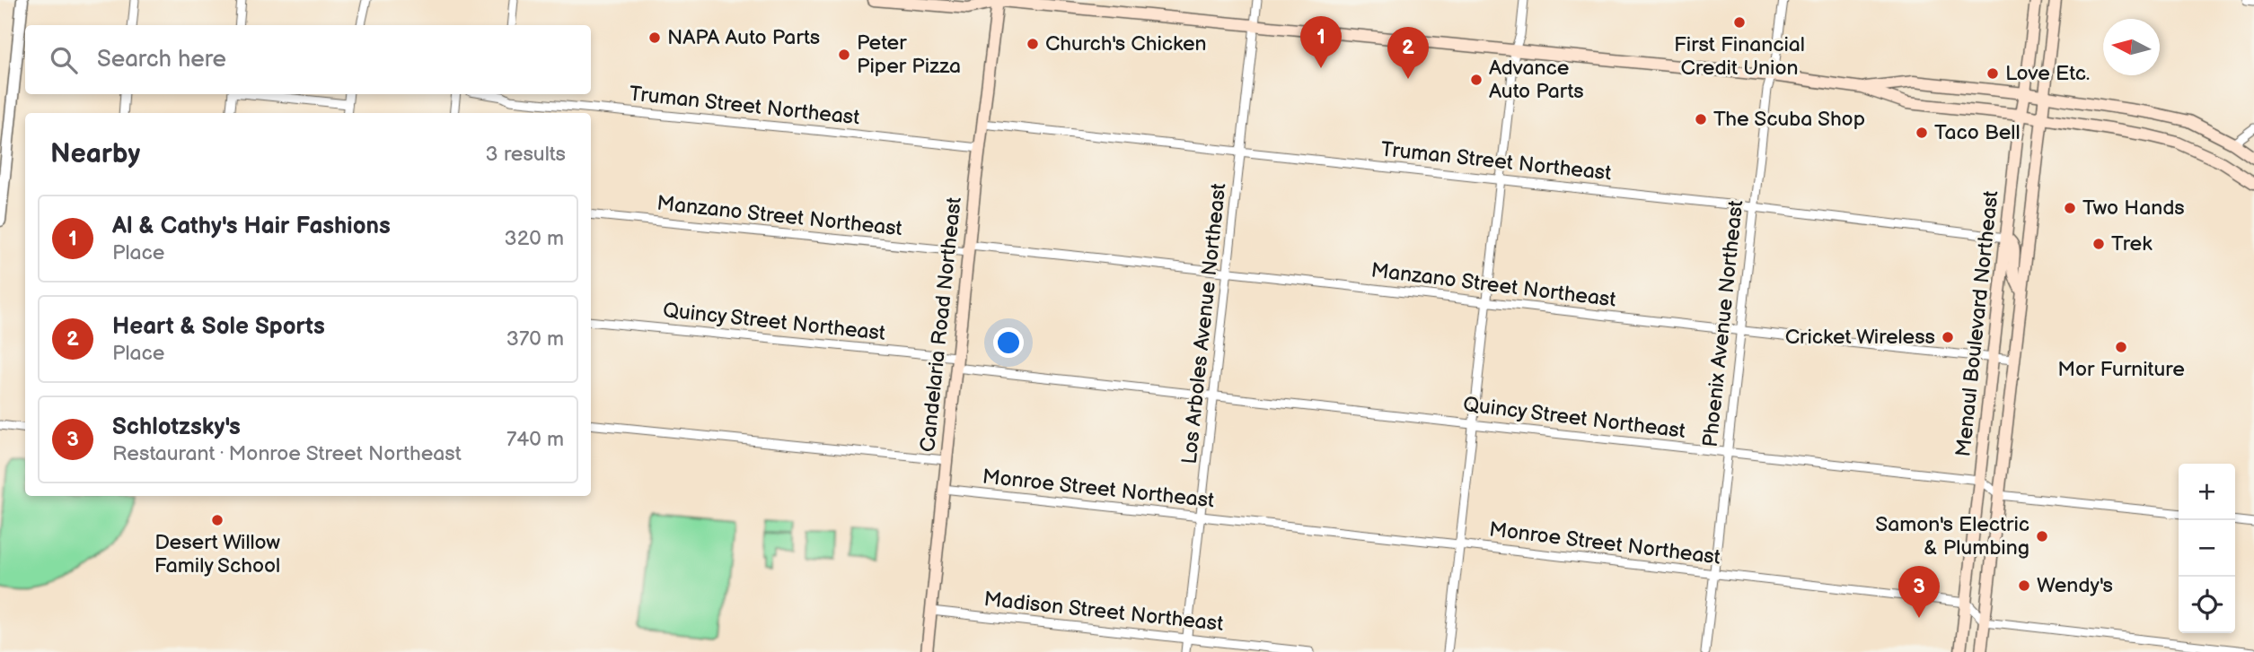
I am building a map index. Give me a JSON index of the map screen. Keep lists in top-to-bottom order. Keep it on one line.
{"streets":{"main road":["Menaul Boulevard Northeast","Candelaria Road Northeast"],"street":["Truman Street Northeast","Manzano Street Northeast","Quincy Street Northeast","Los Arboles Avenue Northeast","Phoenix Avenue Northeast","Monroe Street Northeast","Madison Street Northeast"]},"crossings":[["Truman Street Northeast","Los Arboles Avenue Northeast"],["Truman Street Northeast","Phoenix Avenue Northeast"],["Truman Street Northeast","Menaul Boulevard Northeast"],["Truman Street Northeast","Candelaria Road Northeast"],["Manzano Street Northeast","Los Arboles Avenue Northeast"],["Manzano Street Northeast","Phoenix Avenue Northeast"],["Manzano Street Northeast","Menaul Boulevard Northeast"],["Manzano Street Northeast","Candelaria Road Northeast"],["Quincy Street Northeast","Los Arboles Avenue Northeast"],["Quincy Street Northeast","Phoenix Avenue Northeast"],["Quincy Street Northeast","Menaul Boulevard Northeast"],["Quincy Street Northeast","Candelaria Road Northeast"],["Los Arboles Avenue Northeast","Monroe Street Northeast"],["Los Arboles Avenue Northeast","Madison Street Northeast"],["Phoenix Avenue Northeast","Monroe Street Northeast"],["Menaul Boulevard Northeast","Monroe Street Northeast"],["Candelaria Road Northeast","Monroe Street Northeast"],["Candelaria Road Northeast","Madison Street Northeast"]],"places":["First Financial Credit Union","NAPA Auto Parts","Church's Chicken","Peter Piper Pizza","Love Etc.","Advance Auto Parts","The Scuba Shop","Taco Bell","Two Hands","Trek","Cricket Wireless","Mor Furniture","Desert Willow Family School","Samon's Electric & Plumbing","Wendy's"],"north":"left","page":{"pins":["1","2","3"],"search":"Search here","heading":["Nearby","3 results"],"list":[{"mark":"1","name":"Al & Cathy's Hair Fashions","note":"Place","value":"320 m"},{"mark":"2","name":"Heart & Sole Sports","note":"Place","value":"370 m"},{"mark":"3","name":"Schlotzsky's","note":"Restaurant · Monroe Street Northeast","value":"740 m"}],"map_buttons":["+","−"]}}
